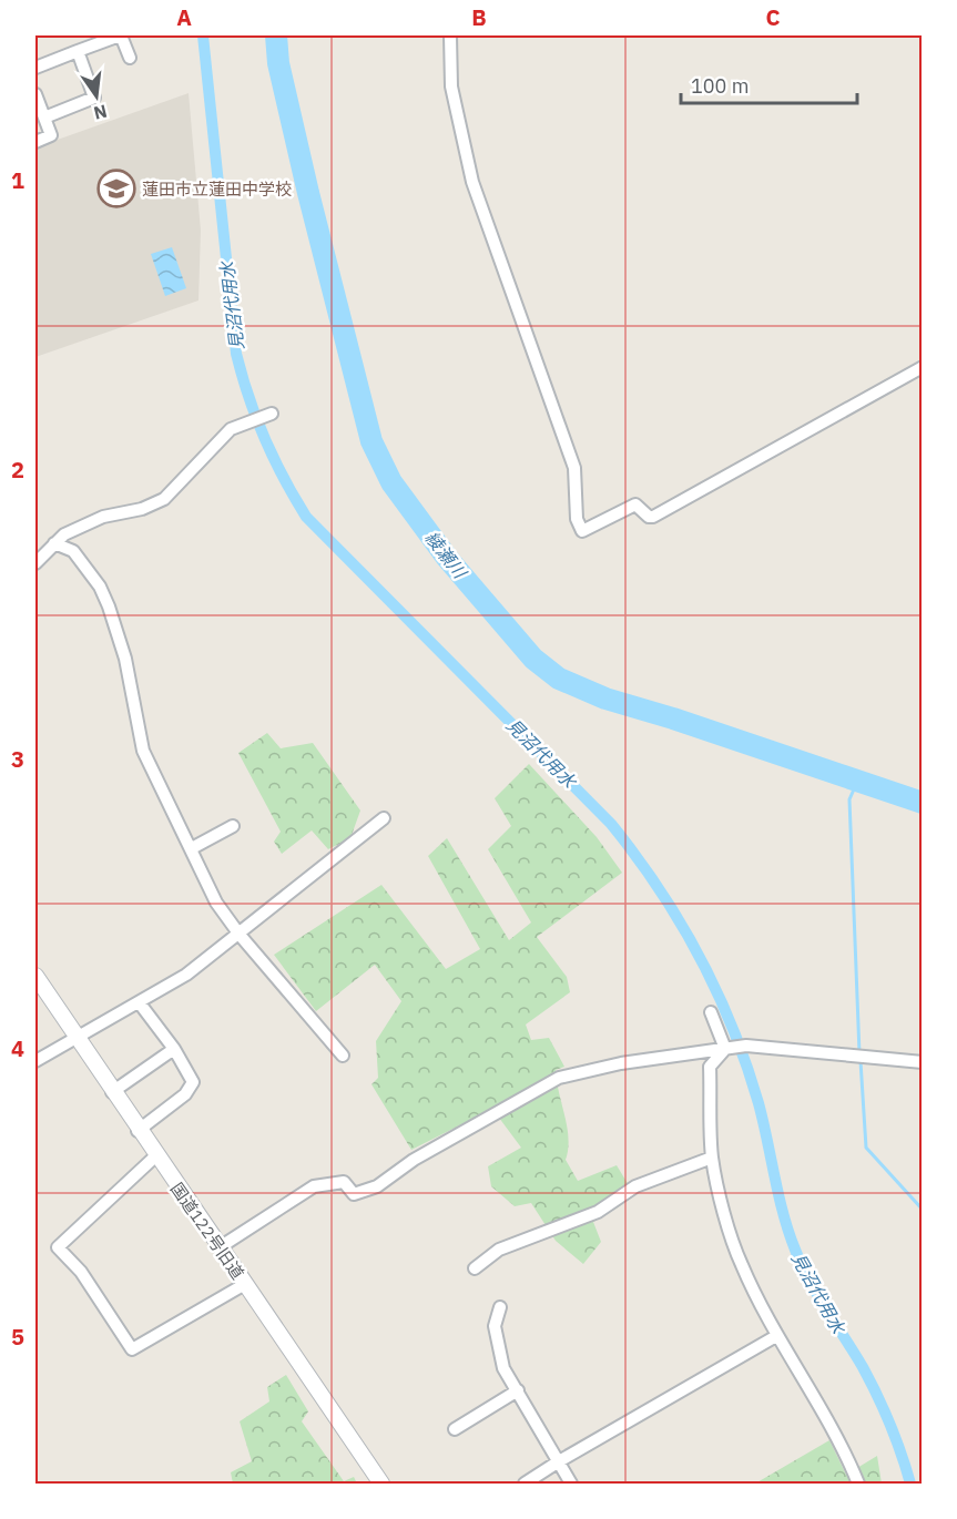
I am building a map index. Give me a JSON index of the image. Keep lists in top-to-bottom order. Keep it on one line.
{"streets":{"street":["国道122号旧道"]},"water":["見沼代用水","綾瀬川"],"places":{"school or university":["蓮田市立蓮田中学校"]},"scale_bar":"100 m","north":"bottom","grid":{"columns":["A","B","C"],"rows":["1","2","3","4","5"]}}
